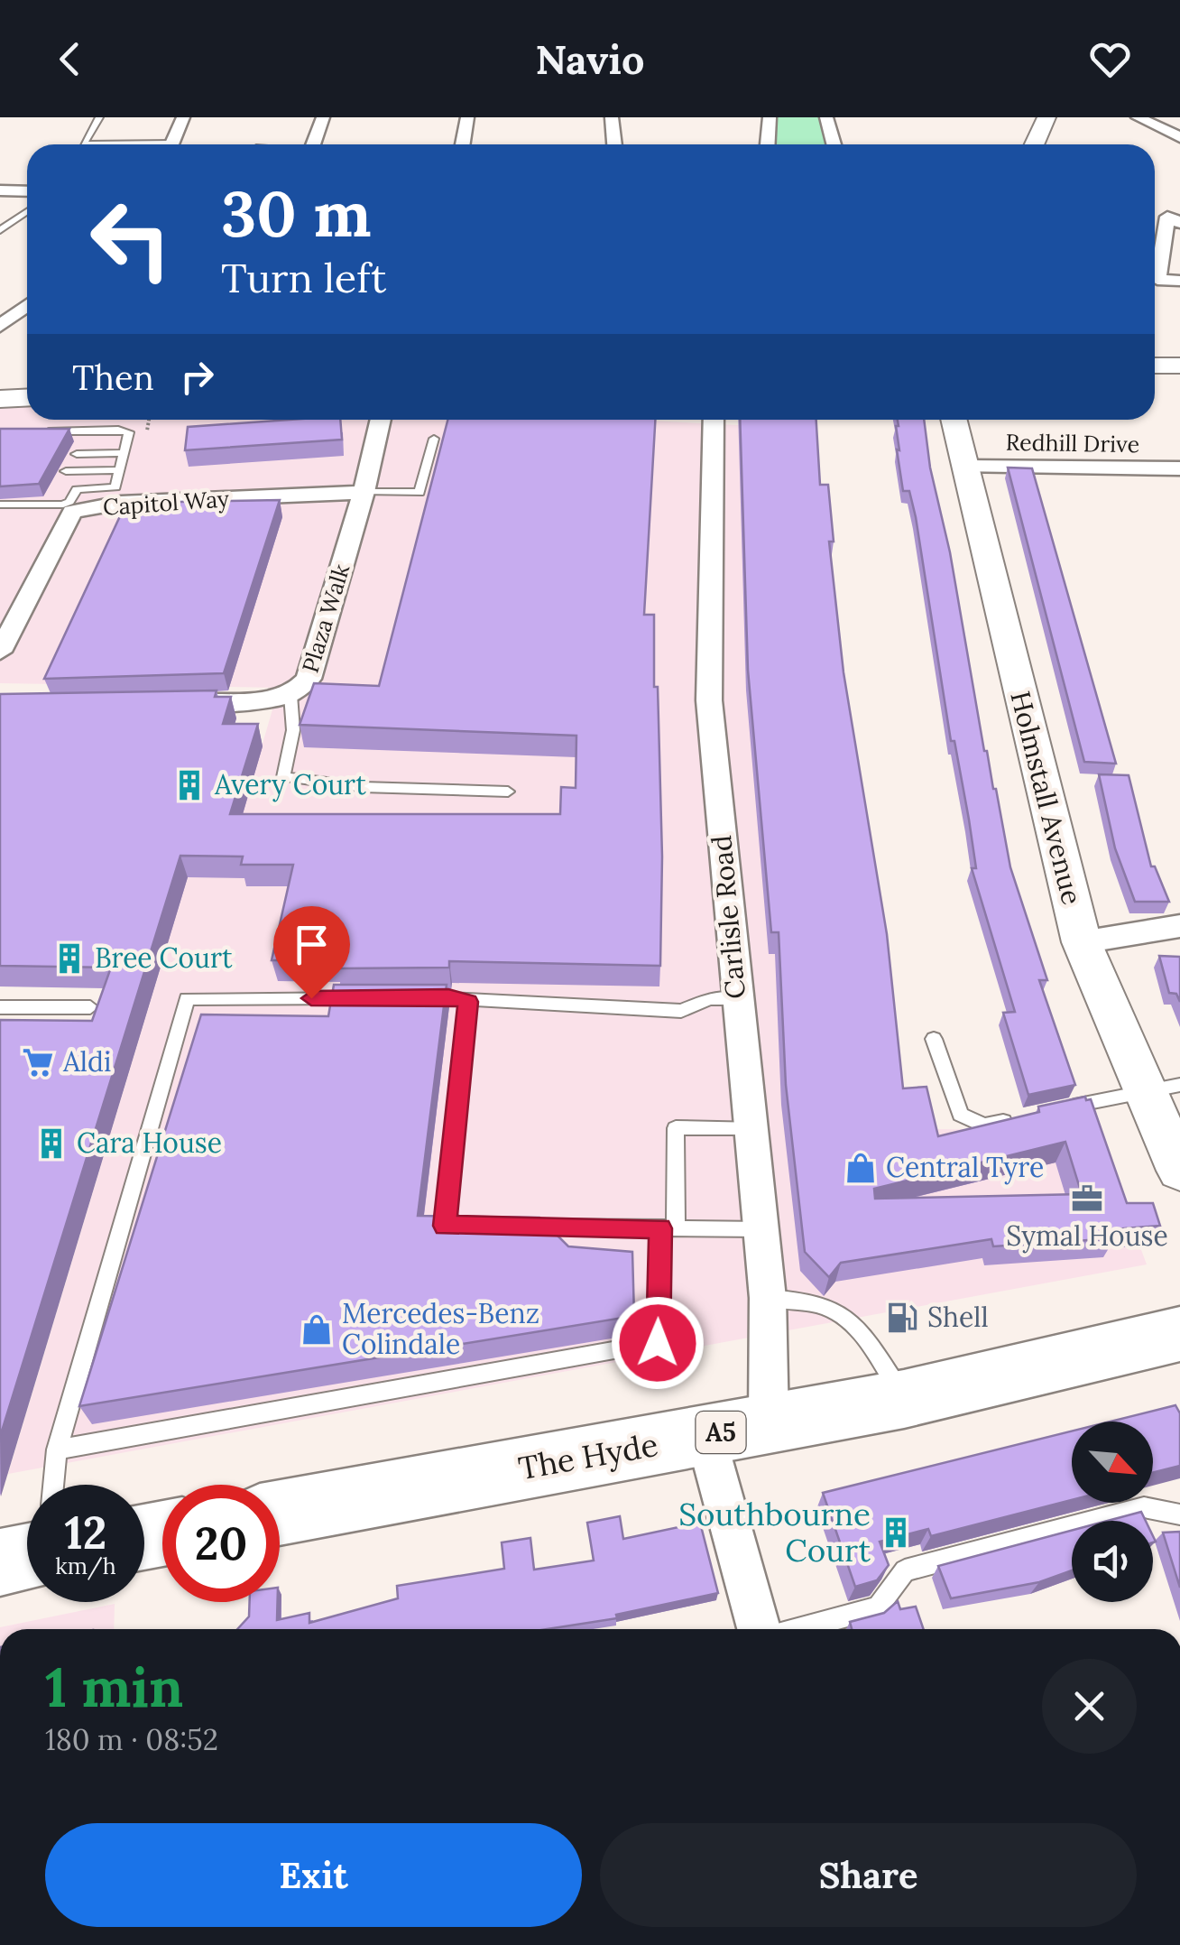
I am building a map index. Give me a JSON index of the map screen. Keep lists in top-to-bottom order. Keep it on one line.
{"streets":{"main road":["A5","The Hyde"],"street":["Redhill Drive","Capitol Way","Plaza Walk","Holmstall Avenue","Carlisle Road"]},"crossings":[["Redhill Drive","Holmstall Avenue"],["Capitol Way","Plaza Walk"],["Carlisle Road","The Hyde"]],"places":{"building":["Avery Court","Bree Court","Cara House","Southbourne Court"],"supermarket":["Aldi"],"shop":["Central Tyre","Mercedes-Benz Colindale"],"office":["Symal House"],"fuel station":["Shell"]},"north":"bottom right","page":{"header":"Navio","turn":["30 m","Turn left"],"then":"Then","speed":"12 km/h","limit":"20","heading":["1 min","180 m · 08:52"],"buttons":["Exit","Share"]}}
